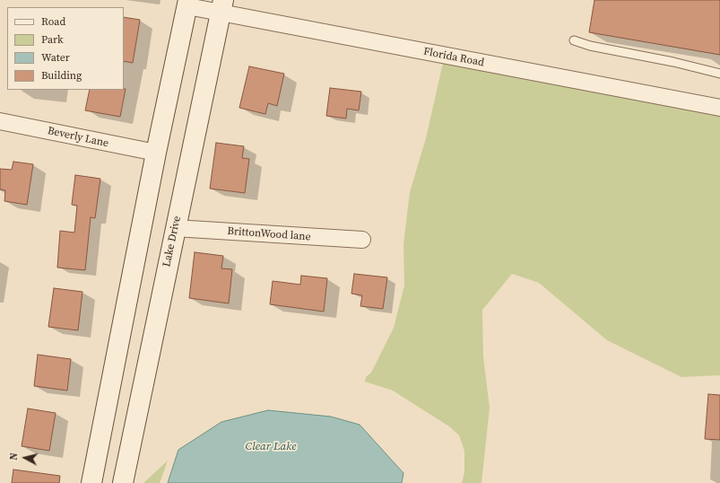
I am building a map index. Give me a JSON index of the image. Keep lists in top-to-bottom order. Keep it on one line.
{"streets":{"main road":["Lake Drive"],"street":["Florida Road","Beverly Lane","BrittonWood lane"]},"crossings":[["Florida Road","Lake Drive"],["BrittonWood lane","Lake Drive"]],"water":["Clear Lake"],"legend":["Road","Park","Water","Building"],"north":"left"}
